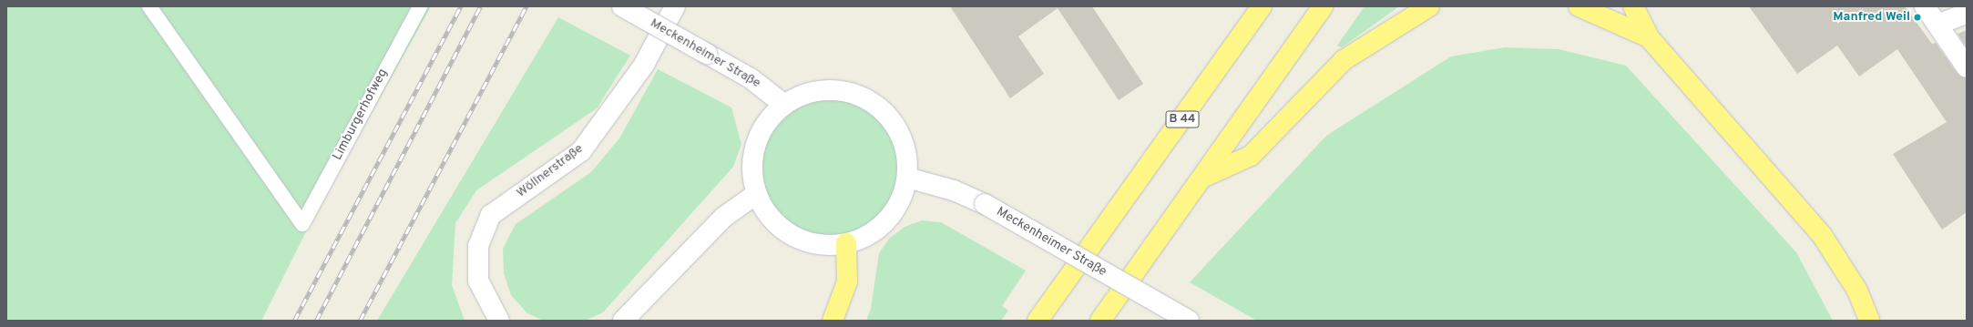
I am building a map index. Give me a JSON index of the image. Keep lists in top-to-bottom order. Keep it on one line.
{"streets":{"highway":["B 44"],"street":["Meckenheimer Straße","Wöllnerstraße"],"lane":["Limburgerhofweg"]},"places":["Manfred Weil"]}
